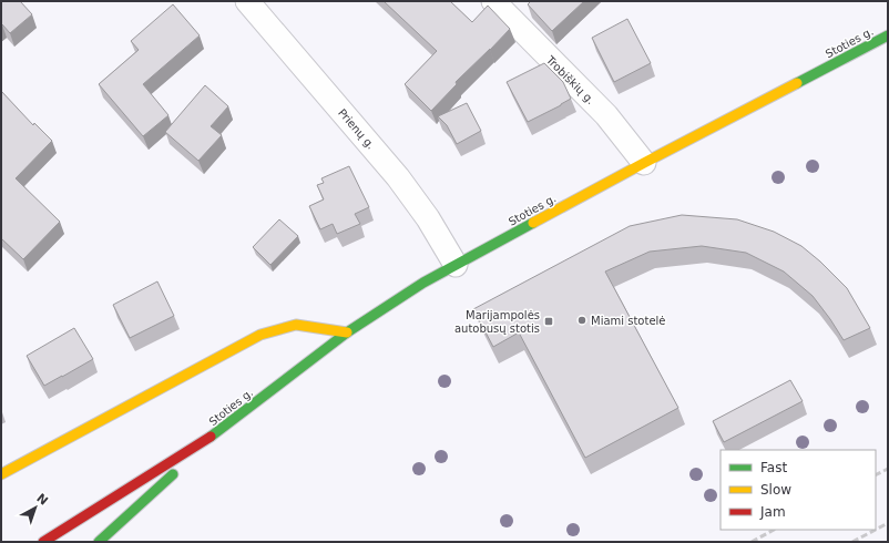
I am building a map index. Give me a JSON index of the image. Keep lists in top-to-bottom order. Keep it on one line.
{"streets":{"main road":["Stoties g."],"street":["Trobiškių g.","Prienų g."]},"crossings":[["Stoties g.","Trobiškių g."],["Stoties g.","Prienų g."]],"places":{"other":["Miami stotelė"],"transit":["Marijampolės autobusų stotis"]},"legend":["Fast","Slow","Jam"],"north":"top right"}
